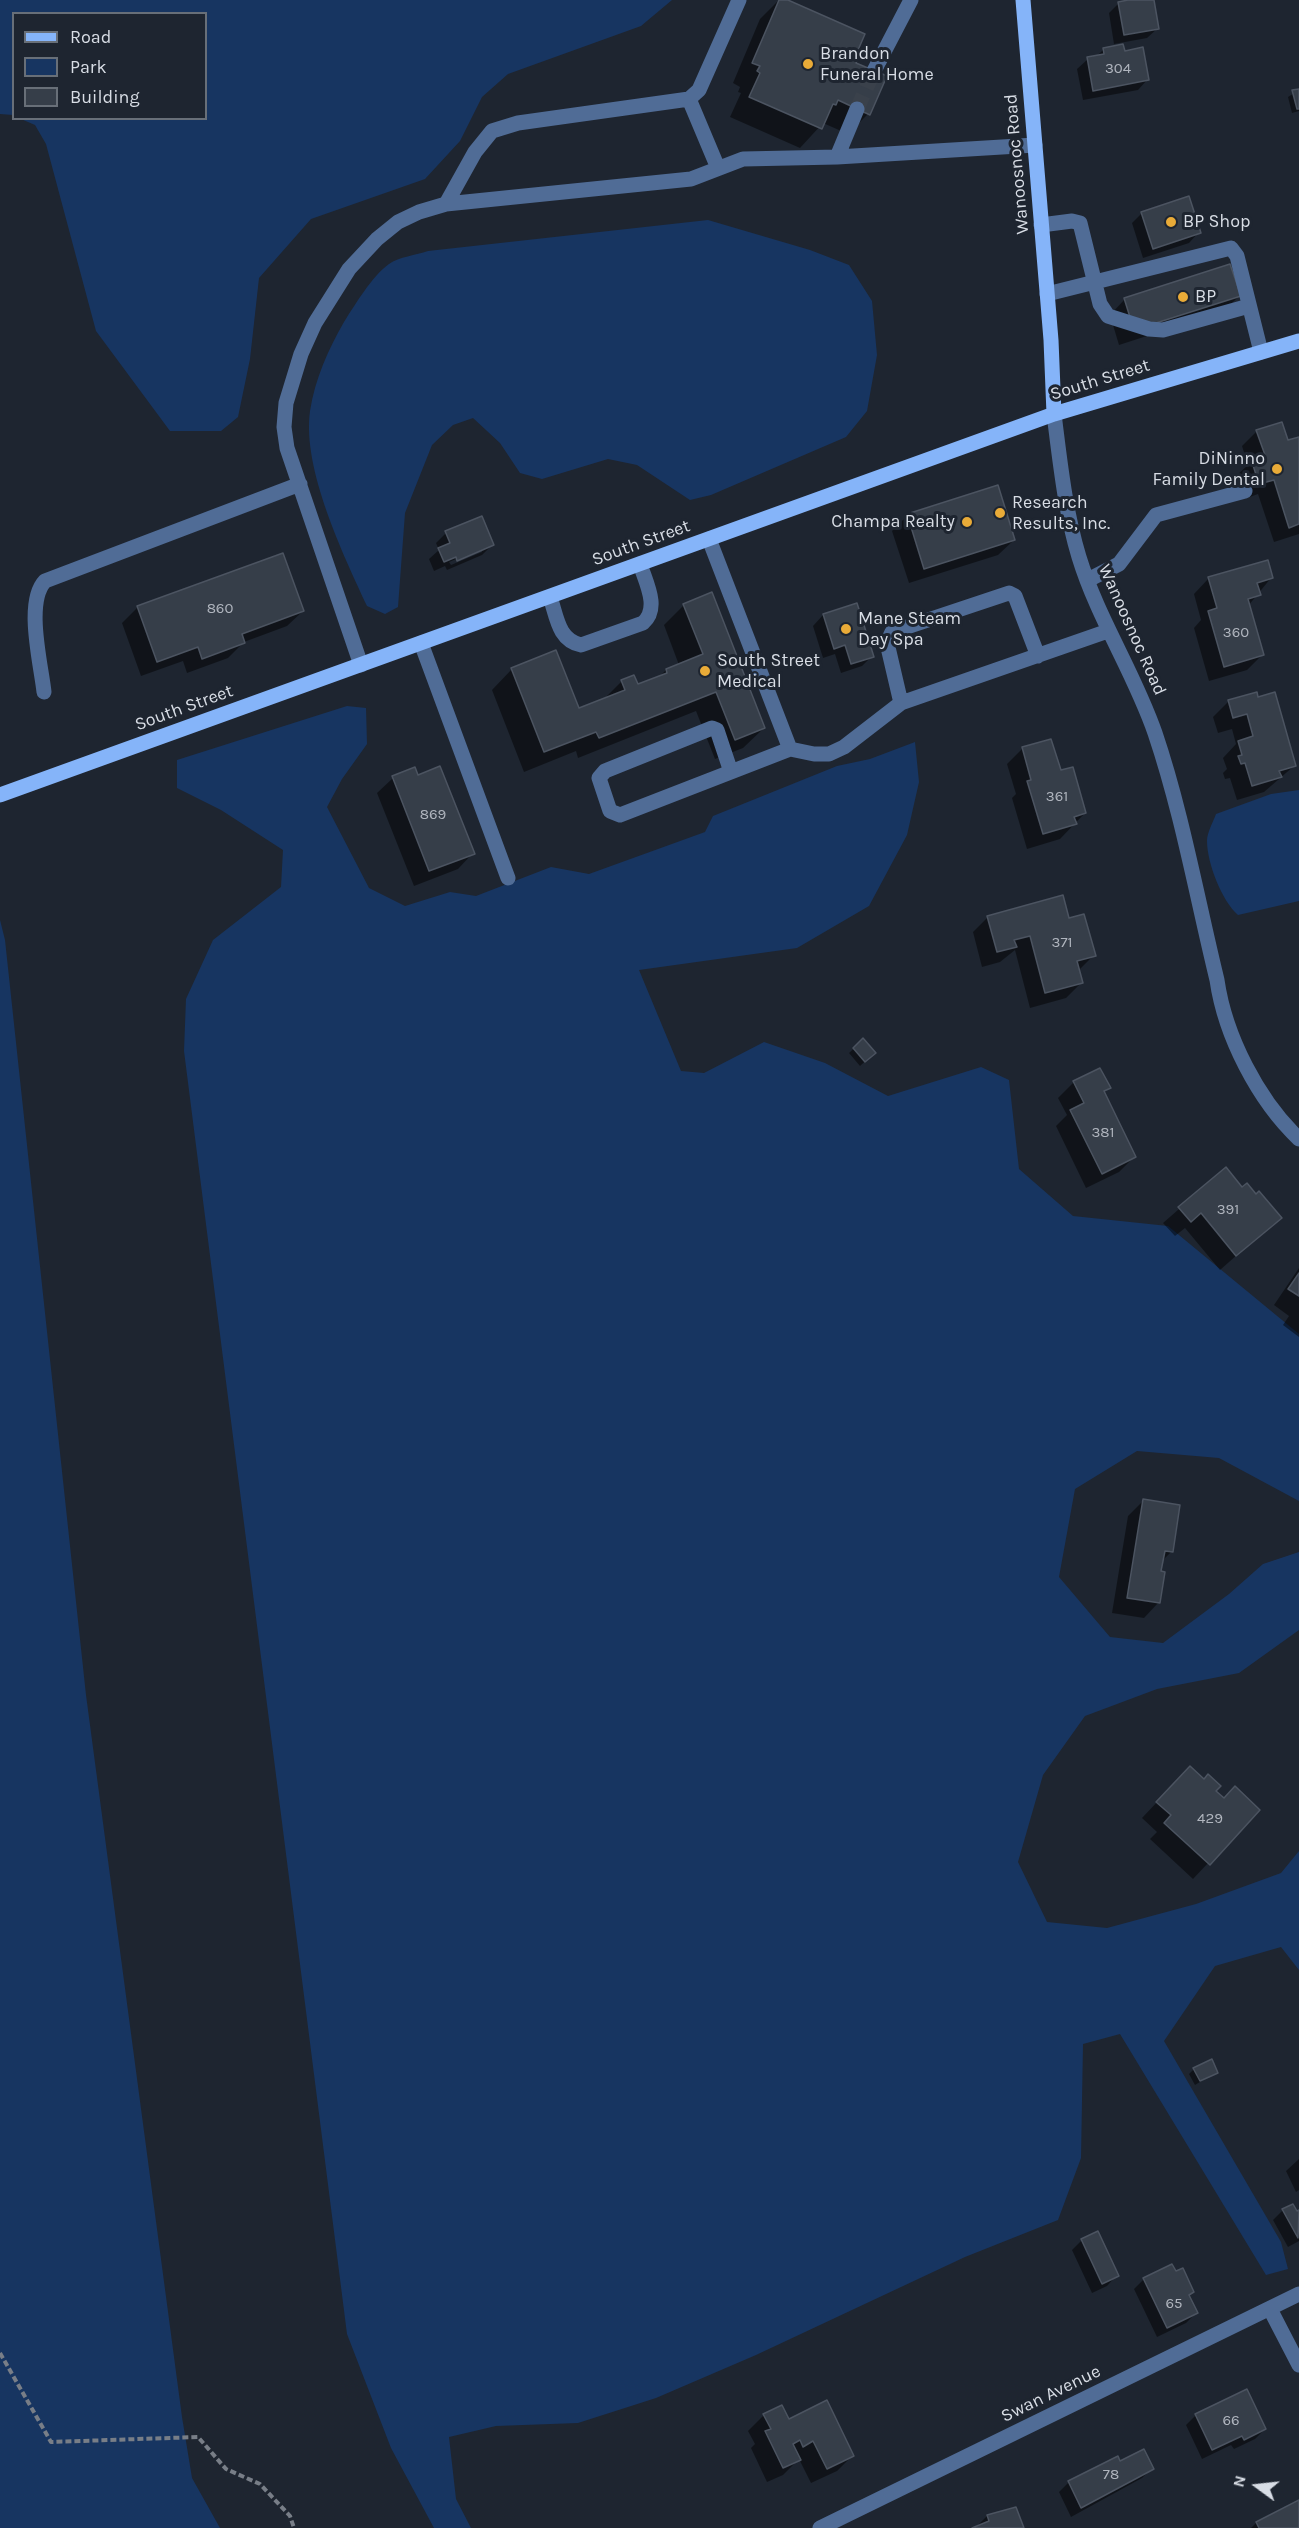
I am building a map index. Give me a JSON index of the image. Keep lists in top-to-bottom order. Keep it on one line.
{"streets":{"main road":["Wanoosnoc Road","South Street"],"street":["Swan Avenue"]},"crossings":[["Wanoosnoc Road","South Street"]],"places":["Brandon Funeral Home","BP Shop","BP","DiNinno Family Dental","Research Results, Inc.","Champa Realty","Mane Steam Day Spa","South Street Medical"],"house_numbers":["304","860","360","361","869","371","381","391","429","65","66","78"],"legend":["Road","Park","Building"],"north":"left"}
